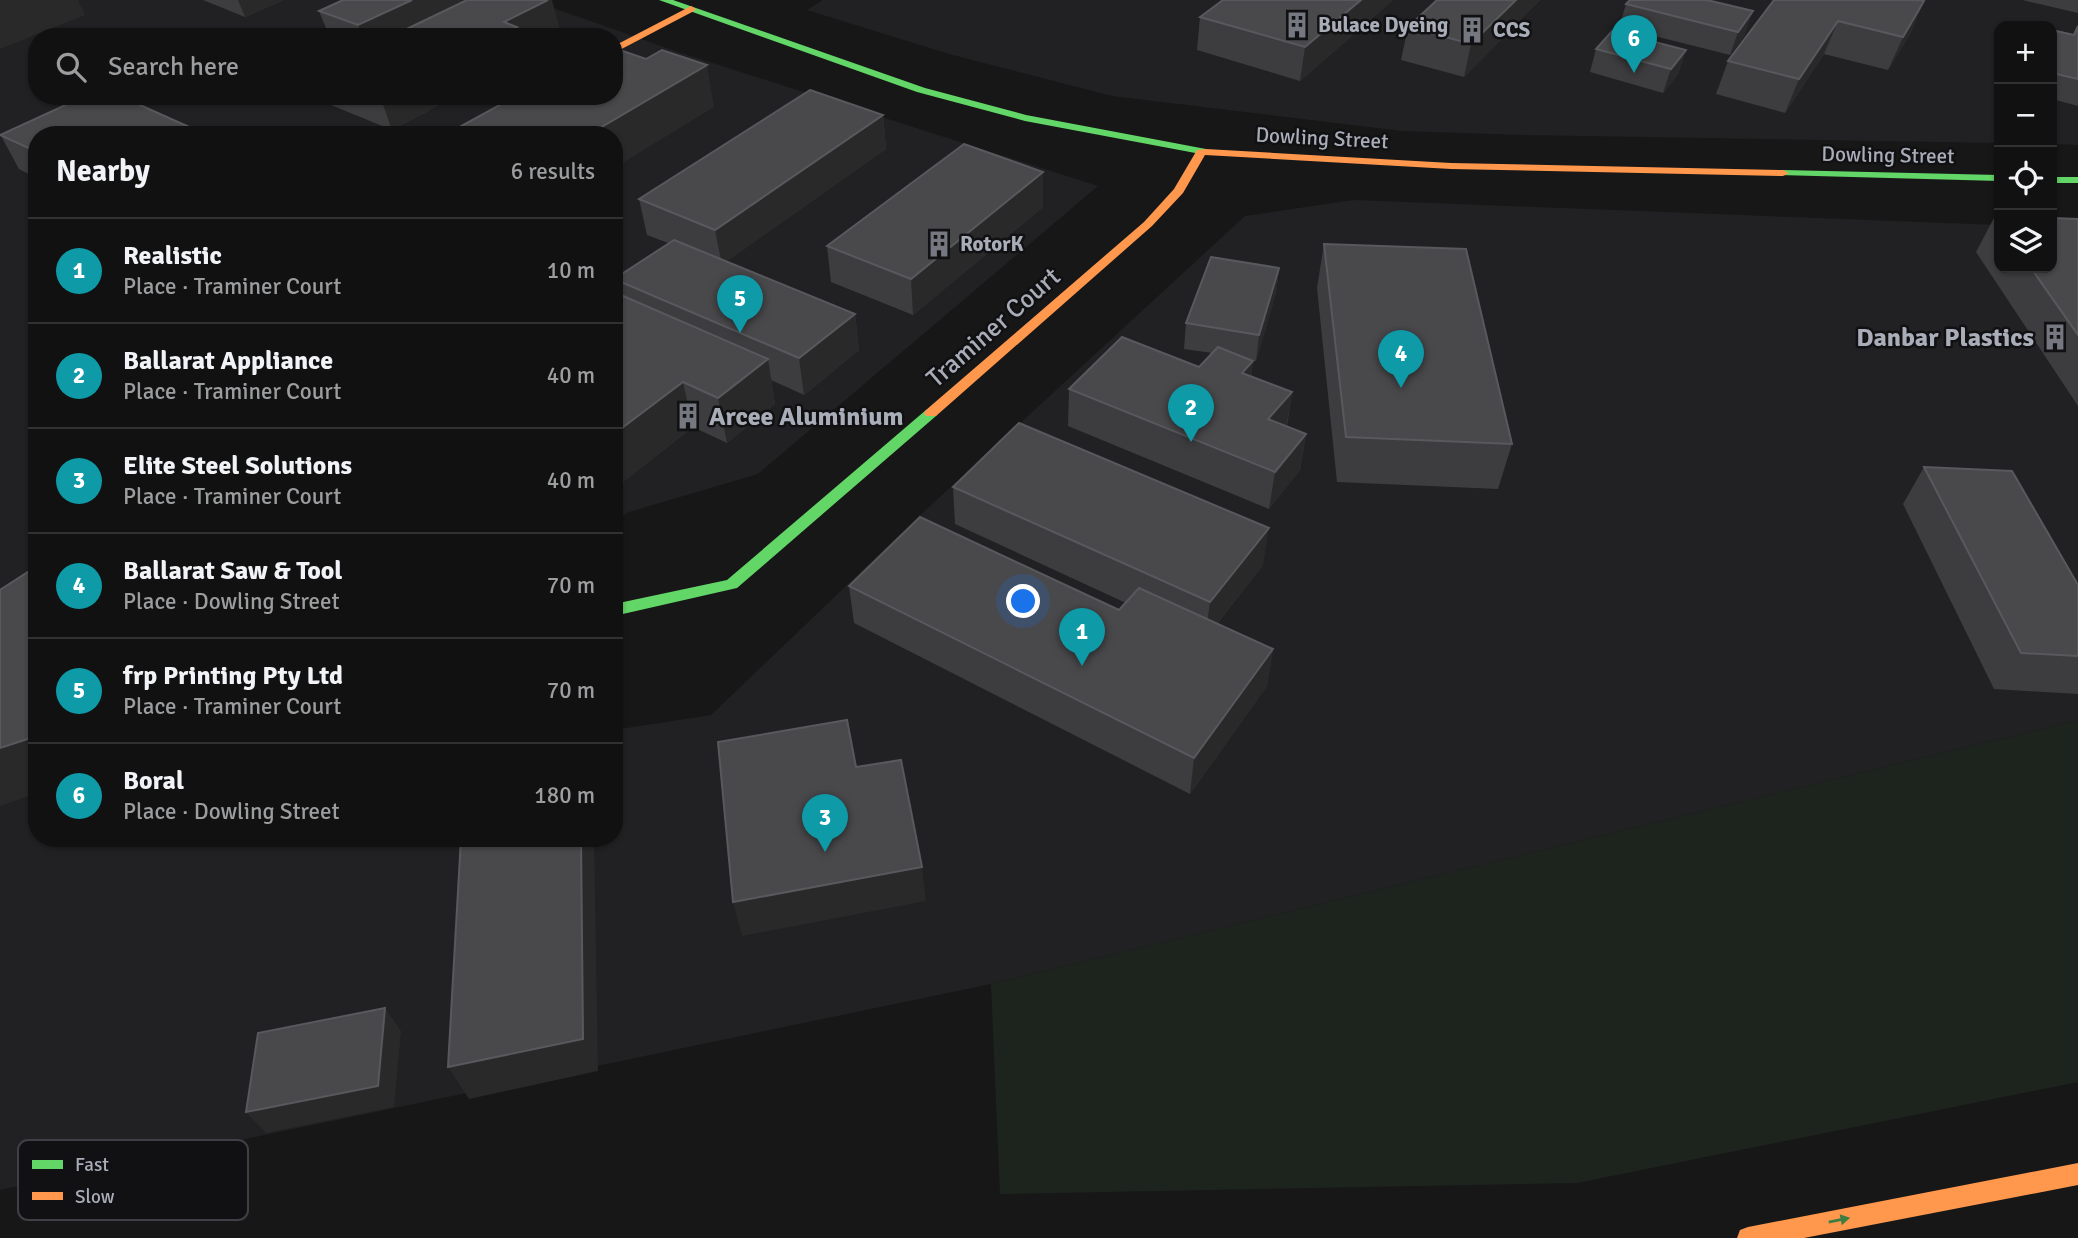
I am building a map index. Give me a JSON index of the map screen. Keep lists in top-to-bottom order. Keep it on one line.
{"streets":{"main road":["Dowling Street","Traminer Court"]},"crossings":[["Dowling Street","Traminer Court"]],"places":{"building":["Bulace Dyeing","CCS","RotorK","Danbar Plastics","Arcee Aluminium"]},"legend":["Fast","Slow"],"page":{"pins":["6","5","4","2","1","3"],"map_buttons":["+","−"],"search":"Search here","heading":["Nearby","6 results"],"list":[{"mark":"1","name":"Realistic","note":"Place · Traminer Court","value":"10 m"},{"mark":"2","name":"Ballarat Appliance","note":"Place · Traminer Court","value":"40 m"},{"mark":"3","name":"Elite Steel Solutions","note":"Place · Traminer Court","value":"40 m"},{"mark":"4","name":"Ballarat Saw & Tool","note":"Place · Dowling Street","value":"70 m"},{"mark":"5","name":"frp Printing Pty Ltd","note":"Place · Traminer Court","value":"70 m"},{"mark":"6","name":"Boral","note":"Place · Dowling Street","value":"180 m"}]}}
